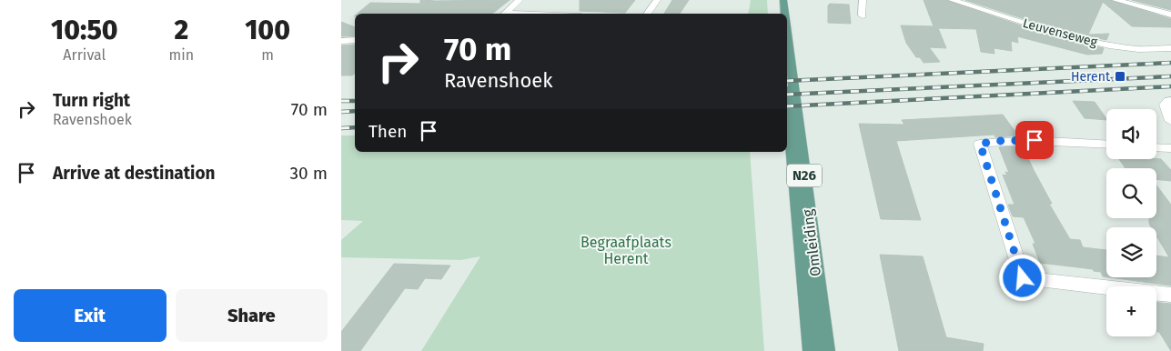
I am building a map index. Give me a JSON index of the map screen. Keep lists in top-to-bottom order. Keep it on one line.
{"streets":{"main road":["N26","Omleiding"],"street":["Leuvenseweg"]},"parks":["Begraafplaats Herent"],"places":{"transit":["Herent"]},"page":{"eta":["10:50","Arrival","2","min","100","m"],"turn":["70 m","Ravenshoek"],"list":[{"name":"Turn right","note":"Ravenshoek","value":"70 m"},{"name":"Arrive at destination","value":"30 m"}],"map_buttons":"+","then":"Then","buttons":["Exit","Share"]}}
